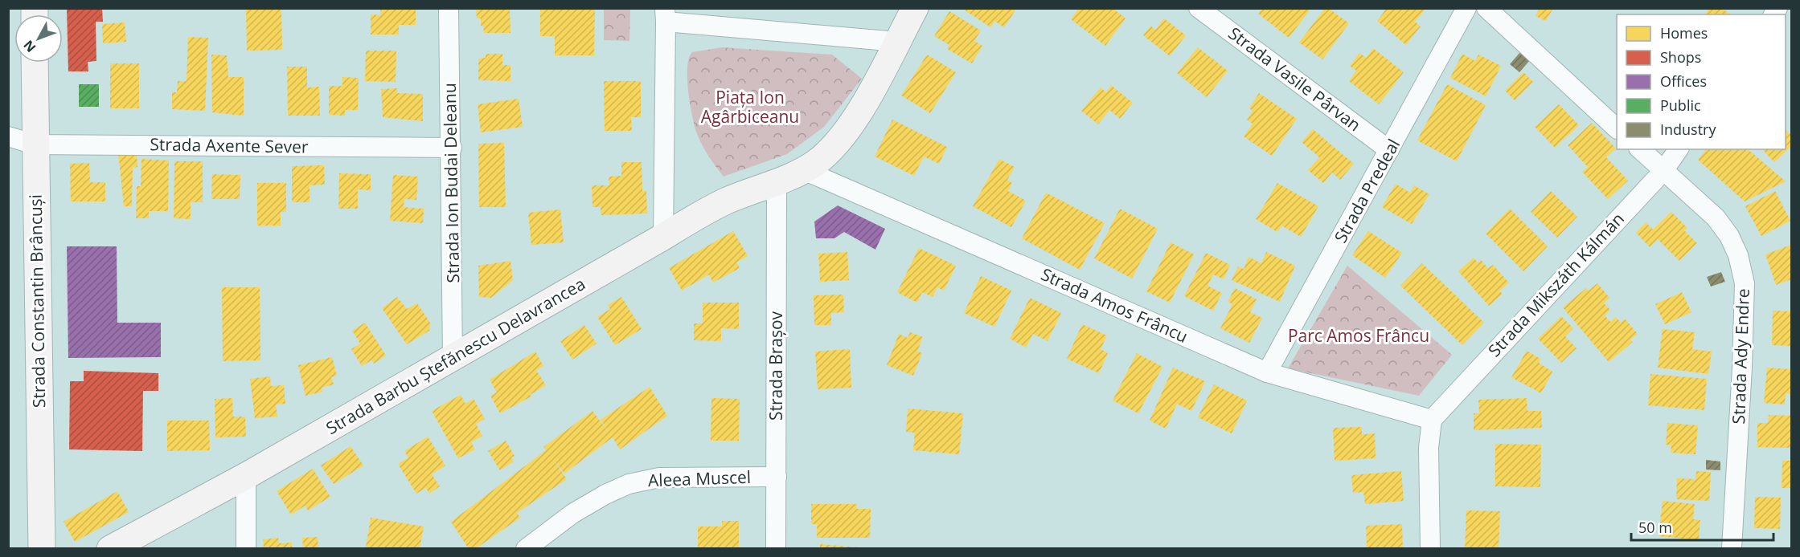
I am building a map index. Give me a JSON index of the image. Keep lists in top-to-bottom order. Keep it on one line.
{"streets":{"main road":["Strada Constantin Brâncuși","Strada Barbu Ștefănescu Delavrancea"],"street":["Strada Vasile Pârvan","Strada Axente Sever","Strada Ion Budai Deleanu","Strada Predeal","Strada Mikszáth Kálmán","Strada Amos Frâncu","Strada Ady Endre","Strada Brașov","Aleea Muscel"]},"crossings":[["Strada Vasile Pârvan","Strada Predeal"],["Strada Axente Sever","Strada Ion Budai Deleanu"],["Strada Axente Sever","Strada Constantin Brâncuși"],["Strada Ion Budai Deleanu","Strada Barbu Ștefănescu Delavrancea"],["Strada Predeal","Strada Amos Frâncu"],["Strada Mikszáth Kálmán","Strada Amos Frâncu"],["Strada Mikszáth Kálmán","Strada Ady Endre"],["Strada Amos Frâncu","Strada Barbu Ștefănescu Delavrancea"],["Strada Barbu Ștefănescu Delavrancea","Strada Brașov"],["Strada Brașov","Aleea Muscel"]],"parks":["Piața Ion Agârbiceanu","Parc Amos Frâncu"],"legend":["Homes","Shops","Offices","Public","Industry"],"scale_bar":"50 m","north":"bottom left"}
